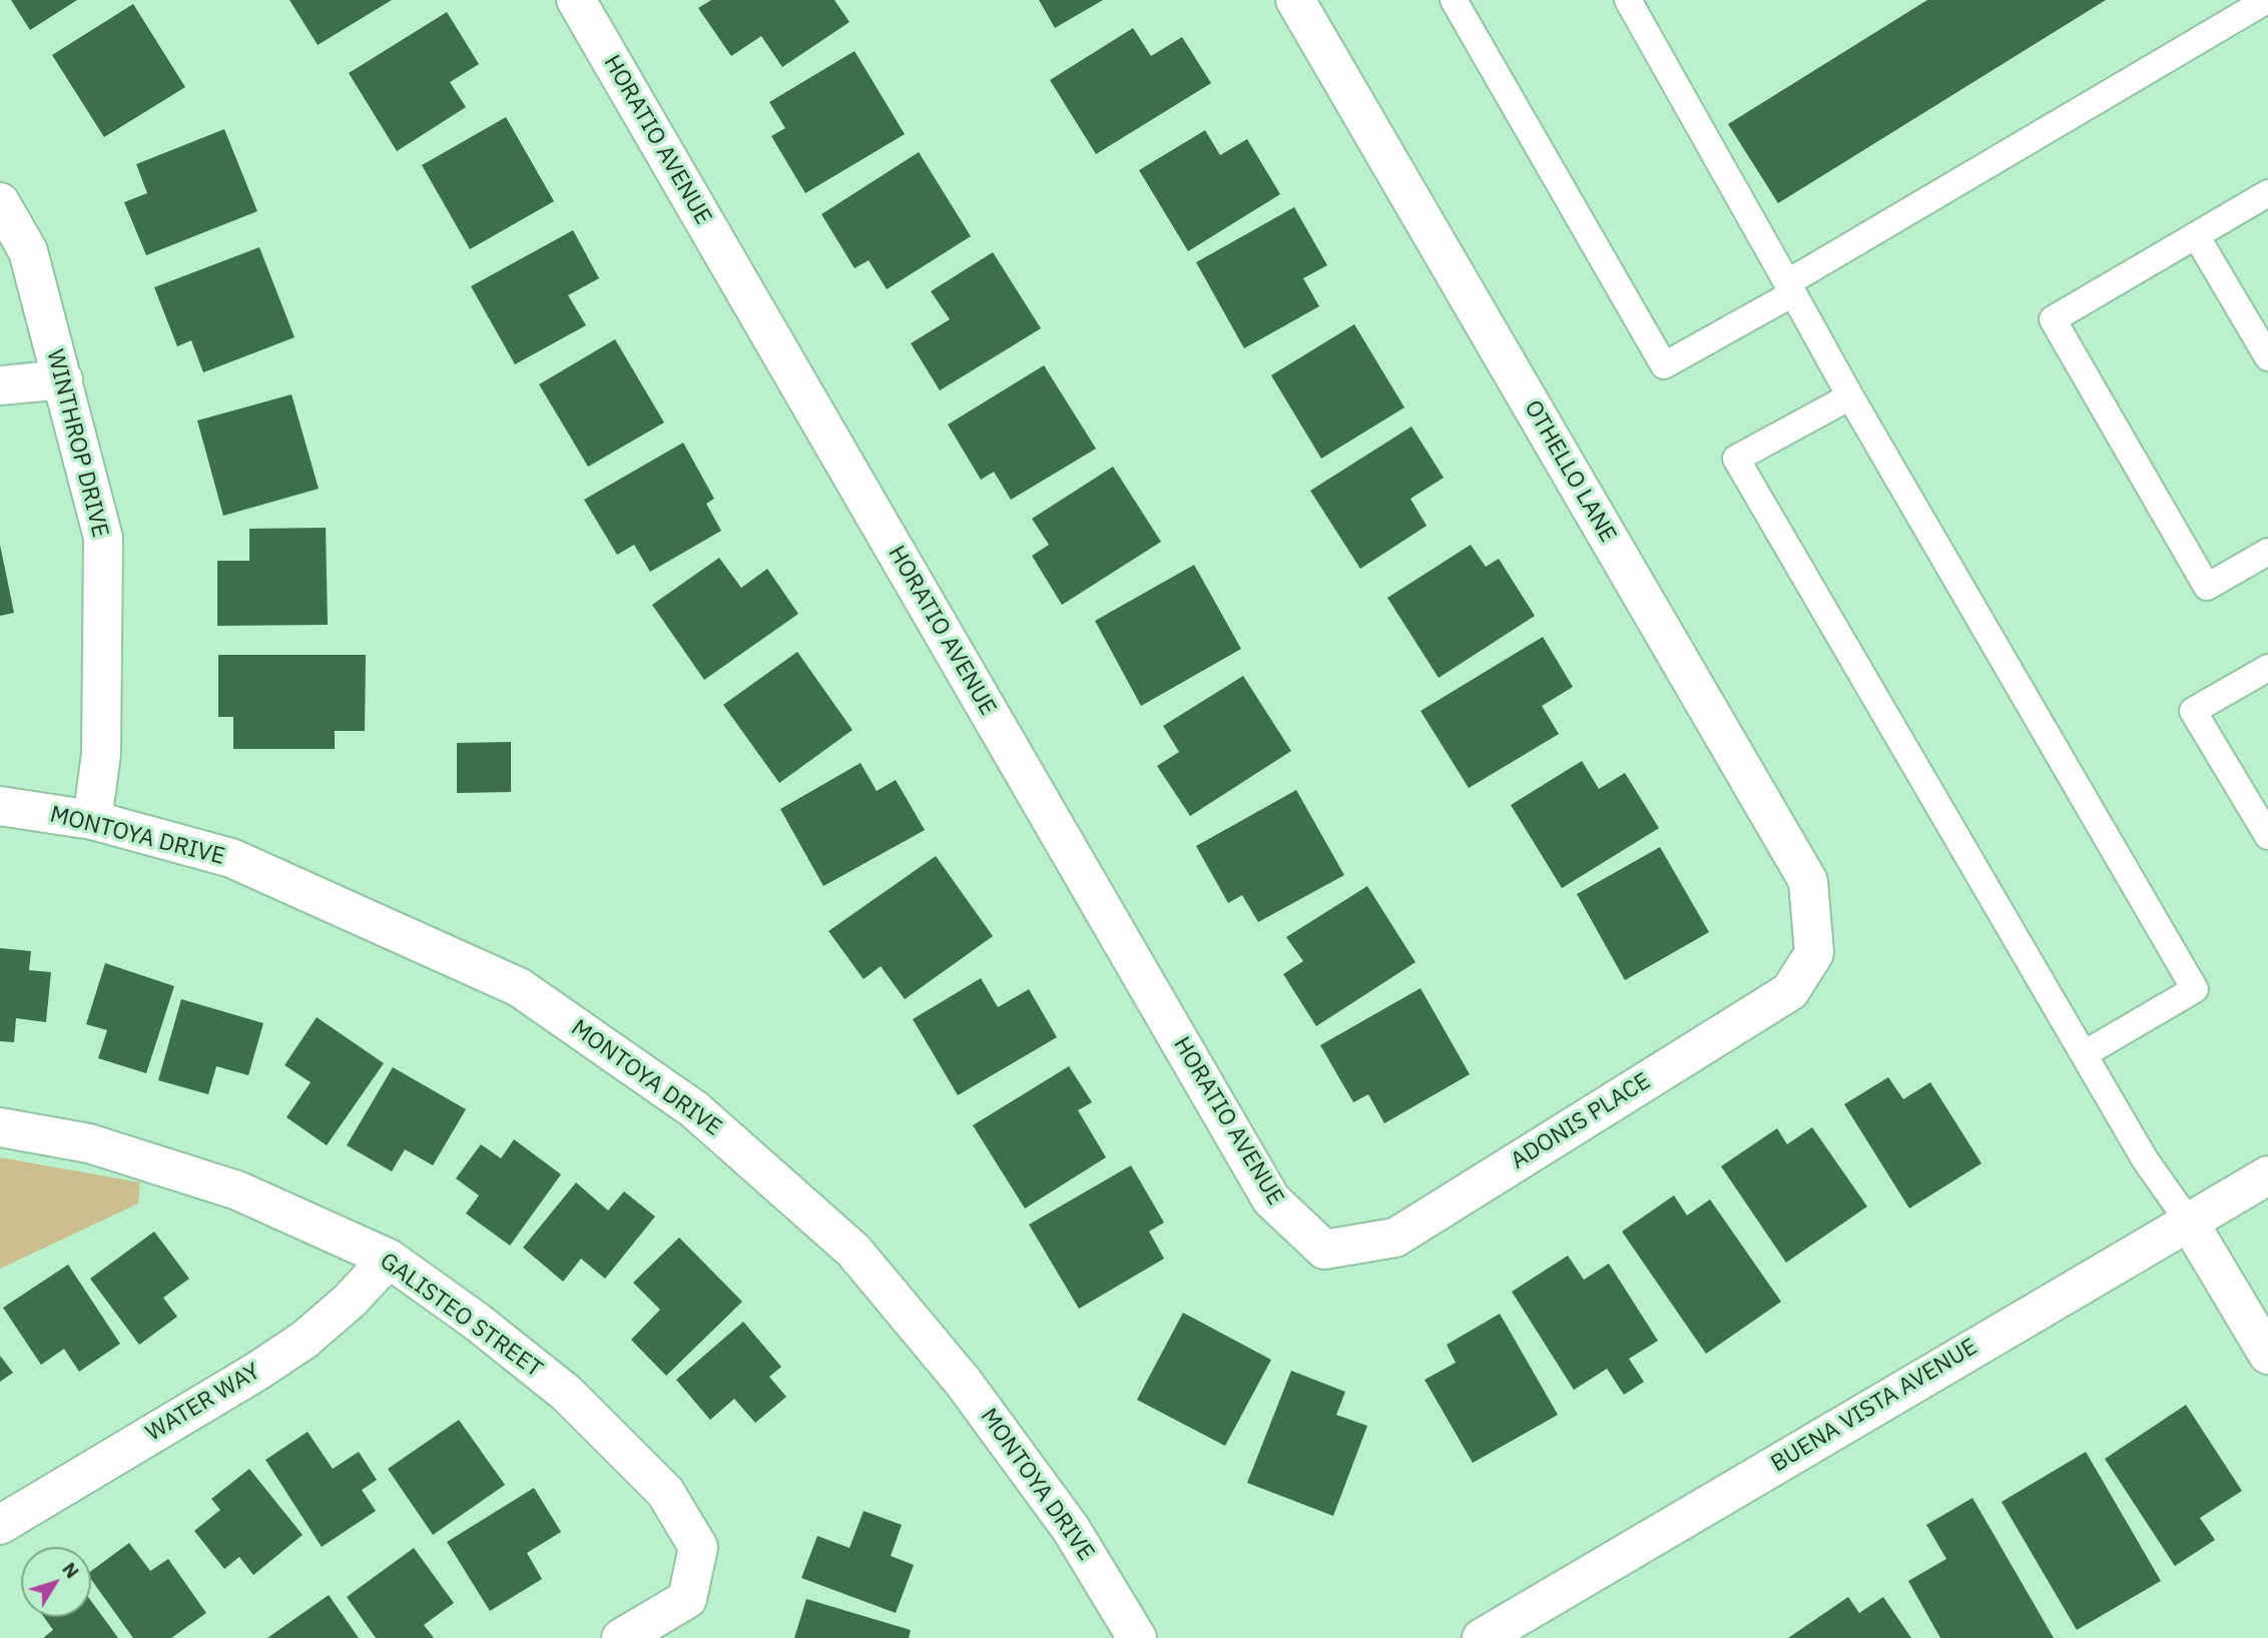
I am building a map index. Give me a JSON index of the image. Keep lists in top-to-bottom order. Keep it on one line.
{"streets":{"street":["HORATIO AVENUE","WINTHROP DRIVE","OTHELLO LANE","MONTOYA DRIVE","ADONIS PLACE","GALISTEO STREET","WATER WAY","BUENA VISTA AVENUE"]},"crossings":[["HORATIO AVENUE","ADONIS PLACE"],["WINTHROP DRIVE","MONTOYA DRIVE"],["OTHELLO LANE","ADONIS PLACE"],["GALISTEO STREET","WATER WAY"]],"north":"top right"}
